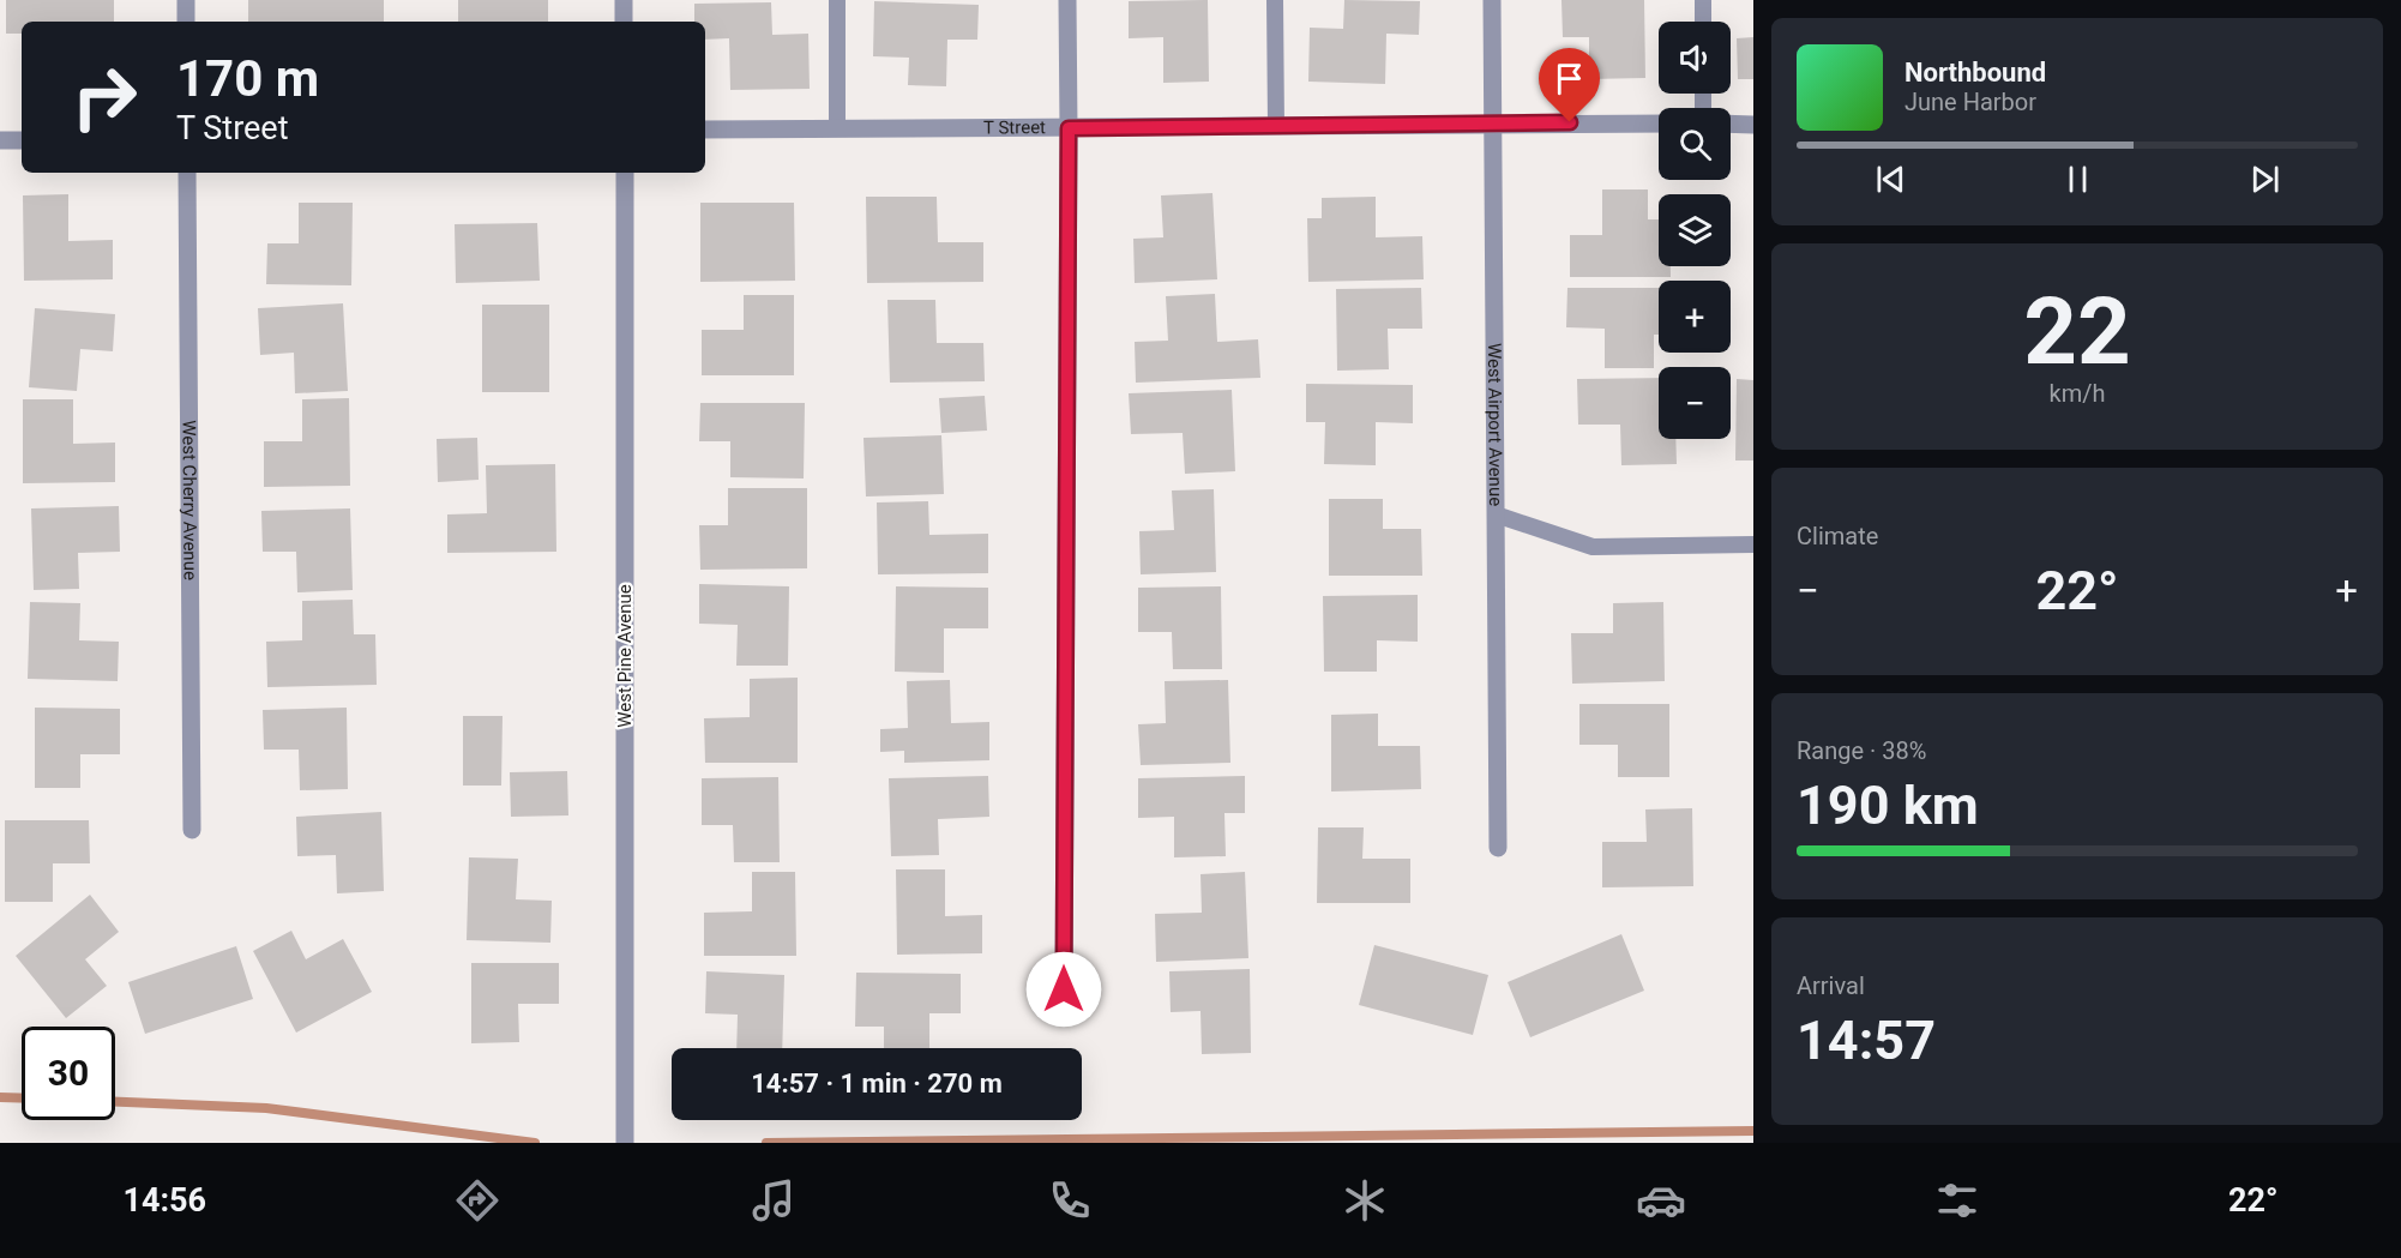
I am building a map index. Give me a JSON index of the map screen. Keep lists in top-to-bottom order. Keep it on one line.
{"streets":{"street":["T Street","West Airport Avenue","West Cherry Avenue","West Pine Avenue"]},"crossings":[["T Street","West Airport Avenue"]],"page":{"map_buttons":["+","−"],"turn":["170 m","T Street"],"song":["Northbound","June Harbor"],"tile":[["22","km/h"],"Climate",["Range · 38%","190 km"],["Arrival","14:57"]],"heat":["−","22°","+"],"limit":"30","trip":"14:57 · 1 min · 270 m","tabs":["14:56","22°"]}}
